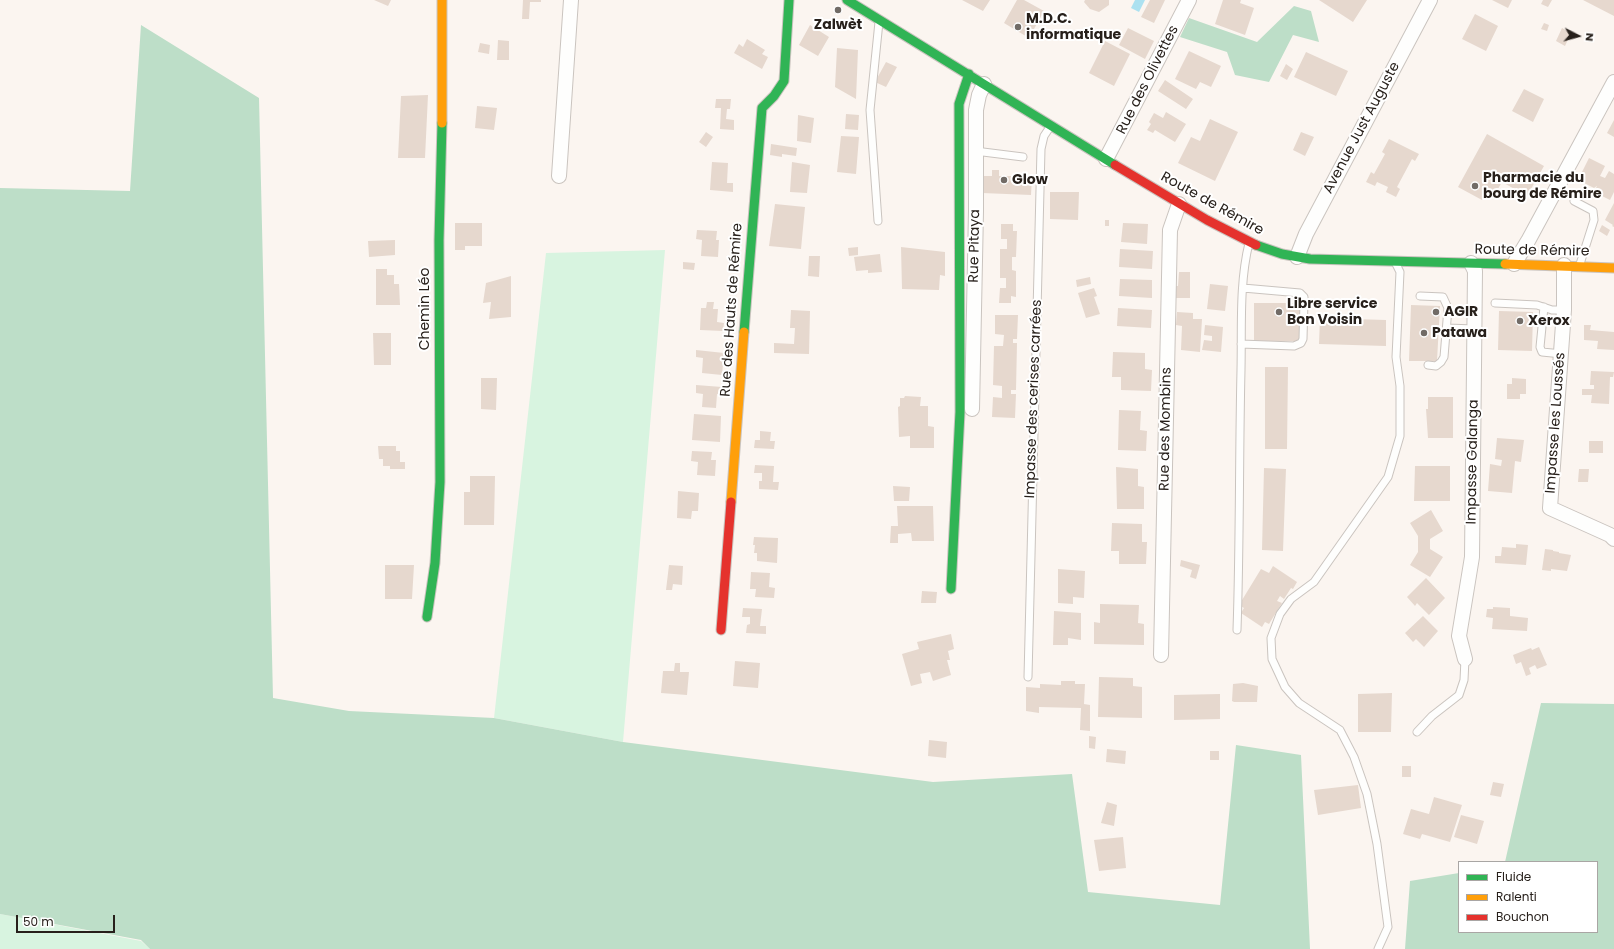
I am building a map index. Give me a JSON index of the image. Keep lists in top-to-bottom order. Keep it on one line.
{"streets":{"street":["Rue des Olivettes","Avenue Just Auguste","Route de Rémire","Rue Pitaya","Chemin Léo","Rue des Hauts de Rémire","Impasse les Loussés","Rue des Mombins","Impasse Galanga"],"lane":["Impasse des cerises carrées"]},"crossings":[["Rue des Olivettes","Route de Rémire"],["Avenue Just Auguste","Route de Rémire"],["Route de Rémire","Rue Pitaya"],["Route de Rémire","Impasse des cerises carrées"],["Route de Rémire","Impasse les Loussés"],["Route de Rémire","Rue des Mombins"],["Route de Rémire","Impasse Galanga"]],"places":["Zalwèt","M.D.C. informatique","Glow","Pharmacie du bourg de Rémire","Libre service Bon Voisin","AGIR","Xerox","Patawa"],"legend":["Fluide","Ralenti","Bouchon"],"scale_bar":"50 m","north":"right"}
